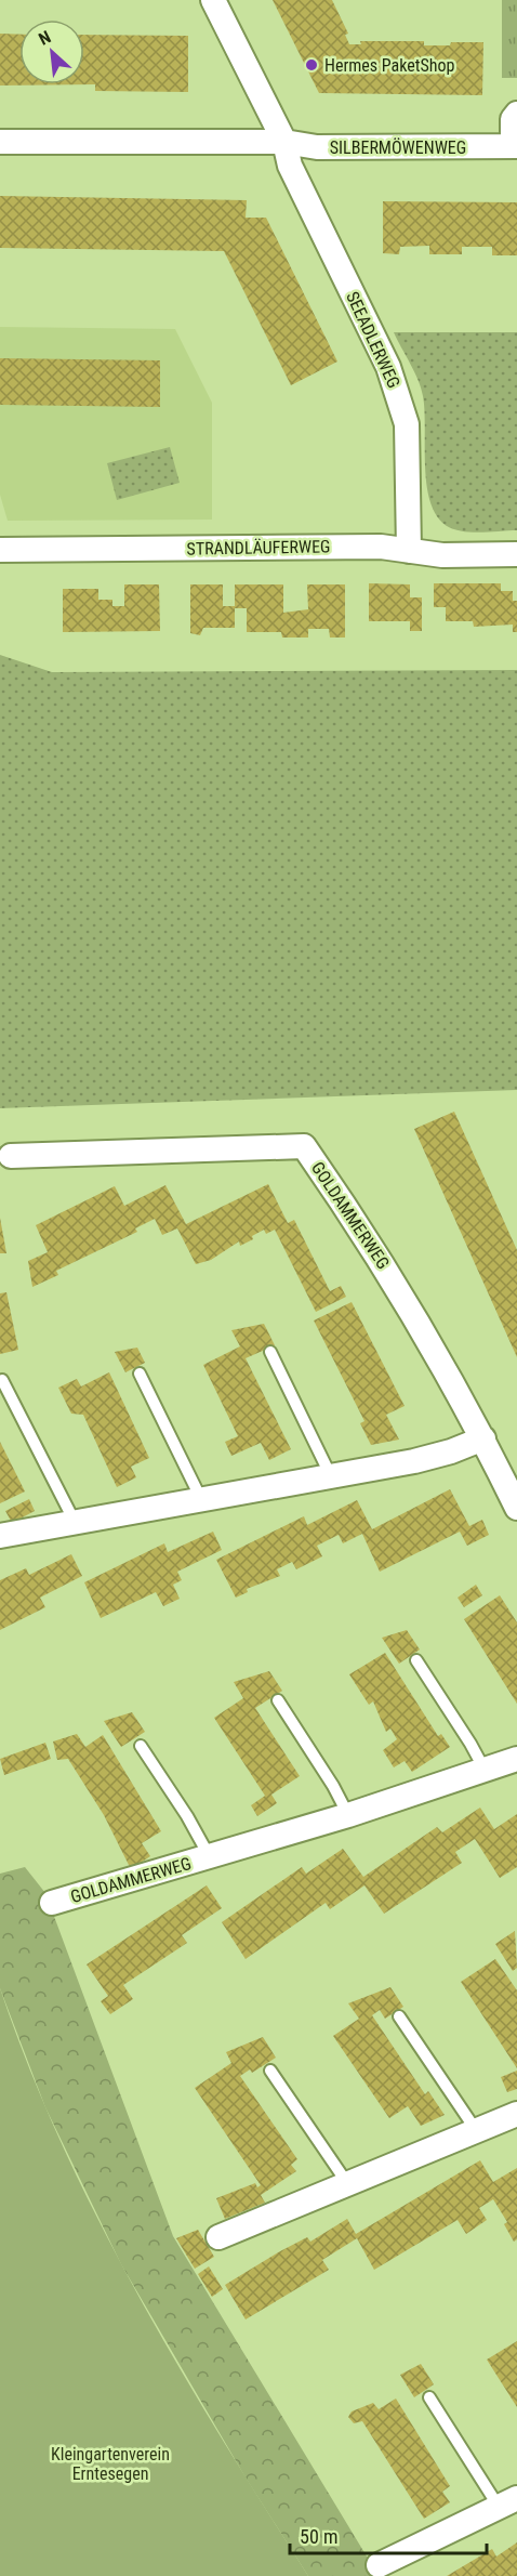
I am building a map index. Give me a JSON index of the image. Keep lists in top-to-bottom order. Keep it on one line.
{"streets":{"street":["SILBERMÖWENWEG","SEEADLERWEG","STRANDLÄUFERWEG","GOLDAMMERWEG"]},"crossings":[["SILBERMÖWENWEG","SEEADLERWEG"],["SEEADLERWEG","STRANDLÄUFERWEG"]],"parks":["Kleingartenverein Erntesegen"],"places":["Hermes PaketShop"],"scale_bar":"50 m","north":"top left"}
